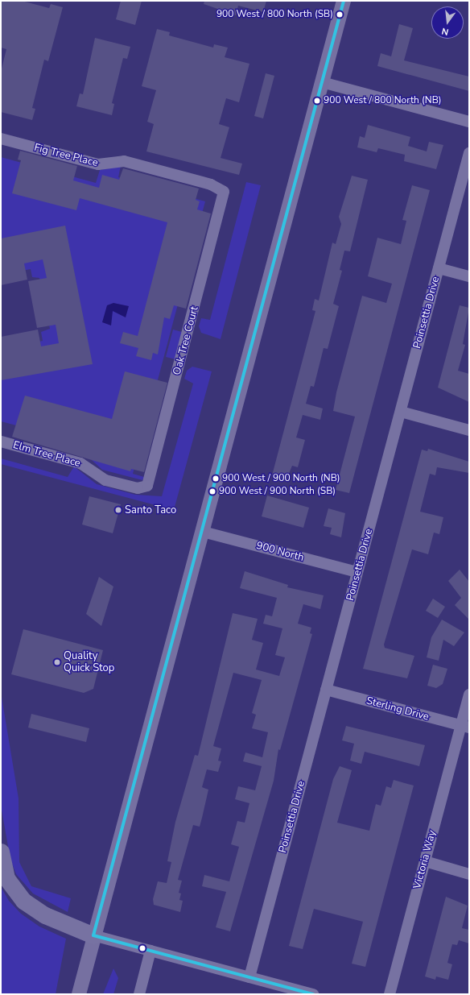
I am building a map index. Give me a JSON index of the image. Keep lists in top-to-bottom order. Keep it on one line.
{"streets":{"street":["Fig Tree Place","Poinsettia Drive","Oak Tree Court","Elm Tree Place","900 North","Sterling Drive","Victoria Way"]},"crossings":[["Fig Tree Place","Oak Tree Court"],["Poinsettia Drive","900 North"],["Poinsettia Drive","Sterling Drive"],["Oak Tree Court","Elm Tree Place"],["Sterling Drive","Victoria Way"]],"places":["900 West / 800 North (SB)","900 West / 800 North (NB)","900 West / 900 North (NB)","900 West / 900 North (SB)","Santo Taco","Quality Quick Stop"],"north":"bottom"}
